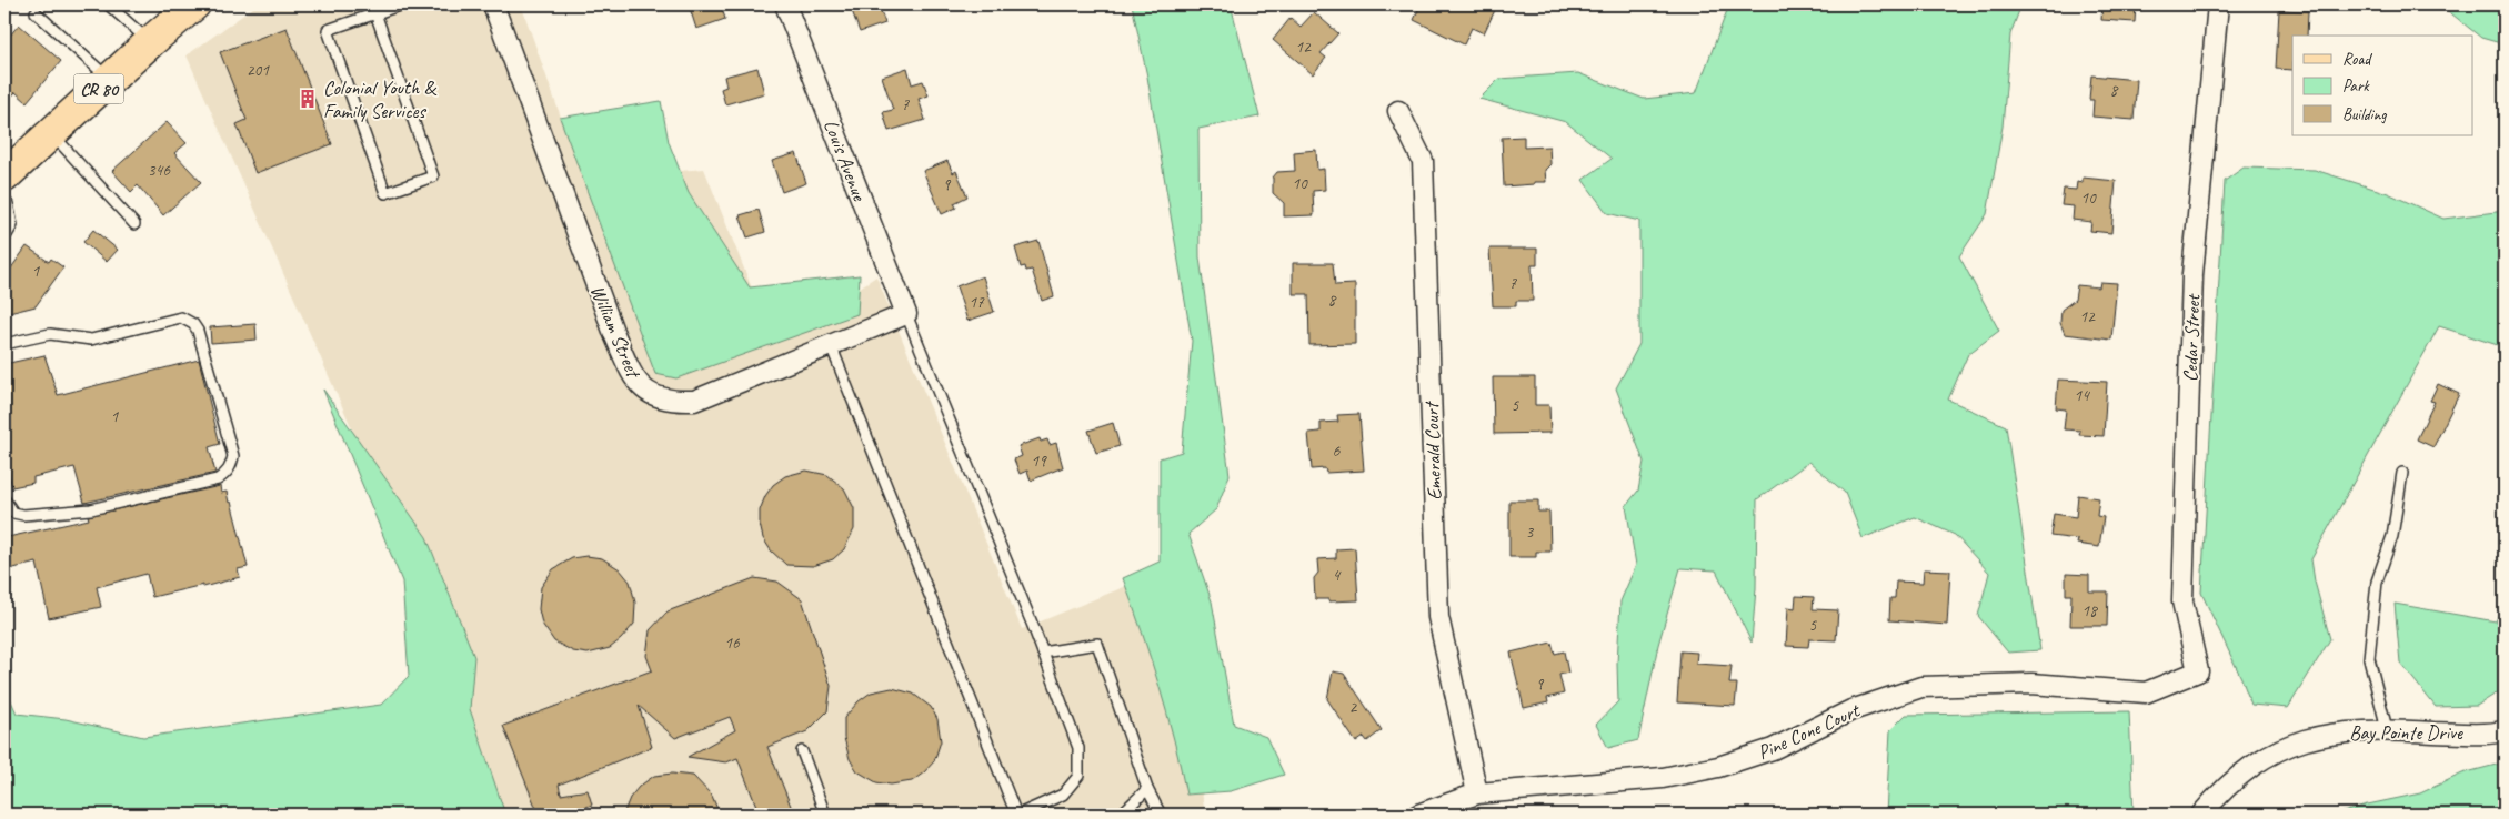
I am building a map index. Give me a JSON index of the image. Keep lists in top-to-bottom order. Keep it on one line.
{"streets":{"main road":["CR 80"],"street":["Louis Avenue","William Street","Cedar Street","Emerald Court","Pine Cone Court","Bay Pointe Drive"]},"crossings":[["Louis Avenue","William Street"],["Cedar Street","Pine Cone Court"],["Emerald Court","Pine Cone Court"]],"places":{"building":["Colonial Youth & Family Services"]},"house_numbers":["12","201","8","7","346","10","9","10","1","7","8","17","12","14","5","1","6","19","3","4","18","5","16","9","2"],"legend":["Road","Park","Building"]}
